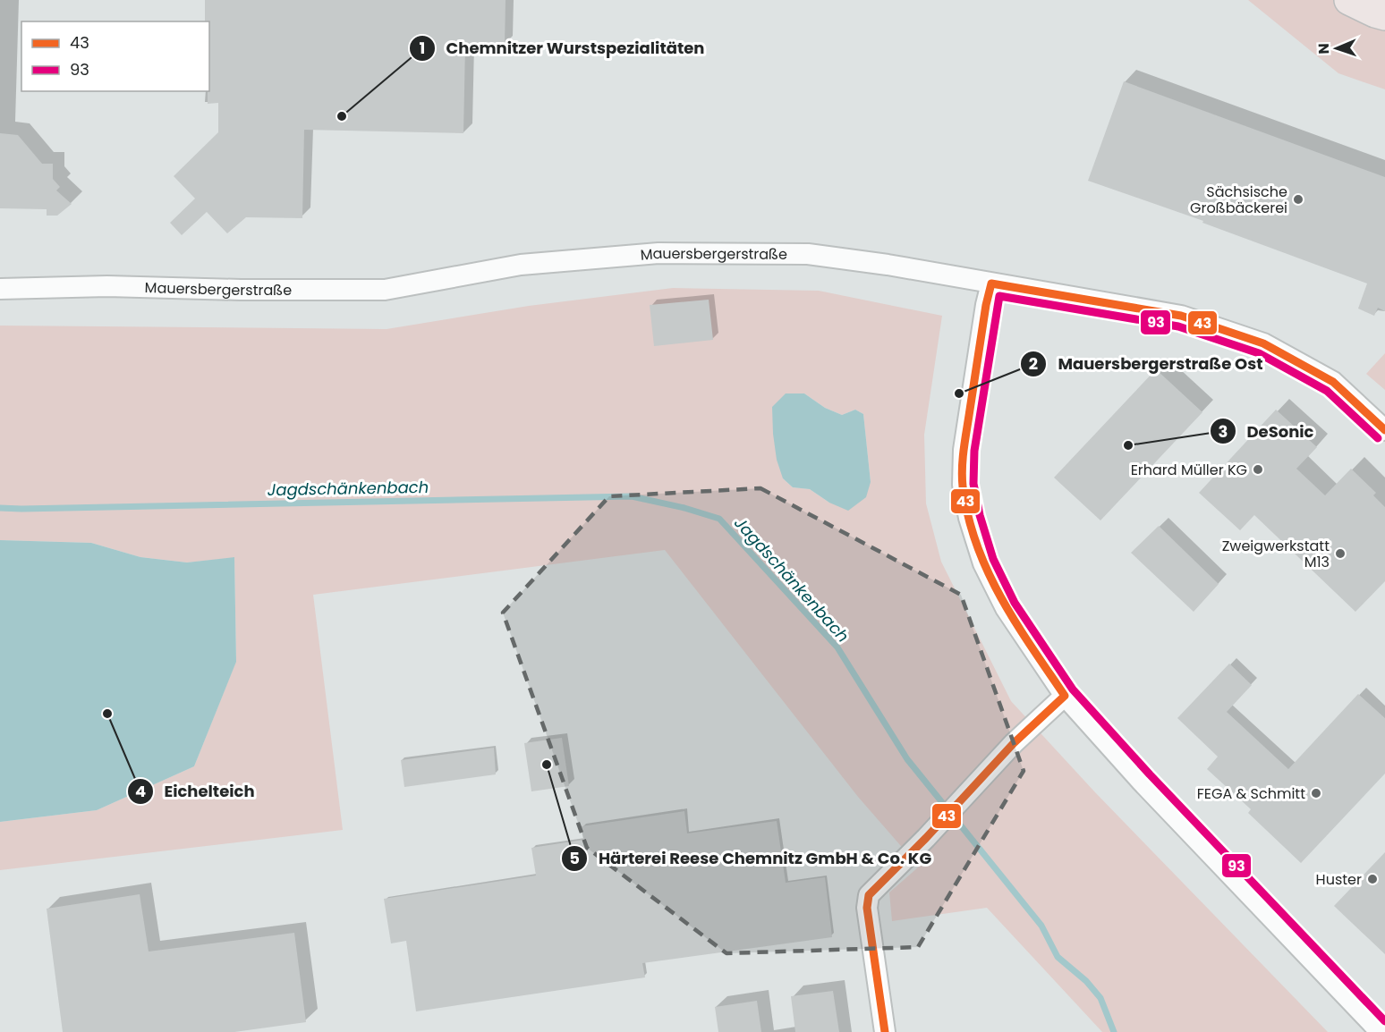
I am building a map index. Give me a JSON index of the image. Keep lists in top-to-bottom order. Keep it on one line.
{"streets":{"street":["Mauersbergerstraße"]},"water":["Jagdschänkenbach"],"places":["Chemnitzer Wurstspezialitäten","Sächsische Großbäckerei","Mauersbergerstraße Ost","DeSonic","Erhard Müller KG","Zweigwerkstatt M13","Eichelteich","Härterei Reese Chemnitz GmbH & Co. KG","FEGA & Schmitt","Huster"],"lines":["transit line 43","transit line 93"],"legend":["43","93"],"north":"left"}
